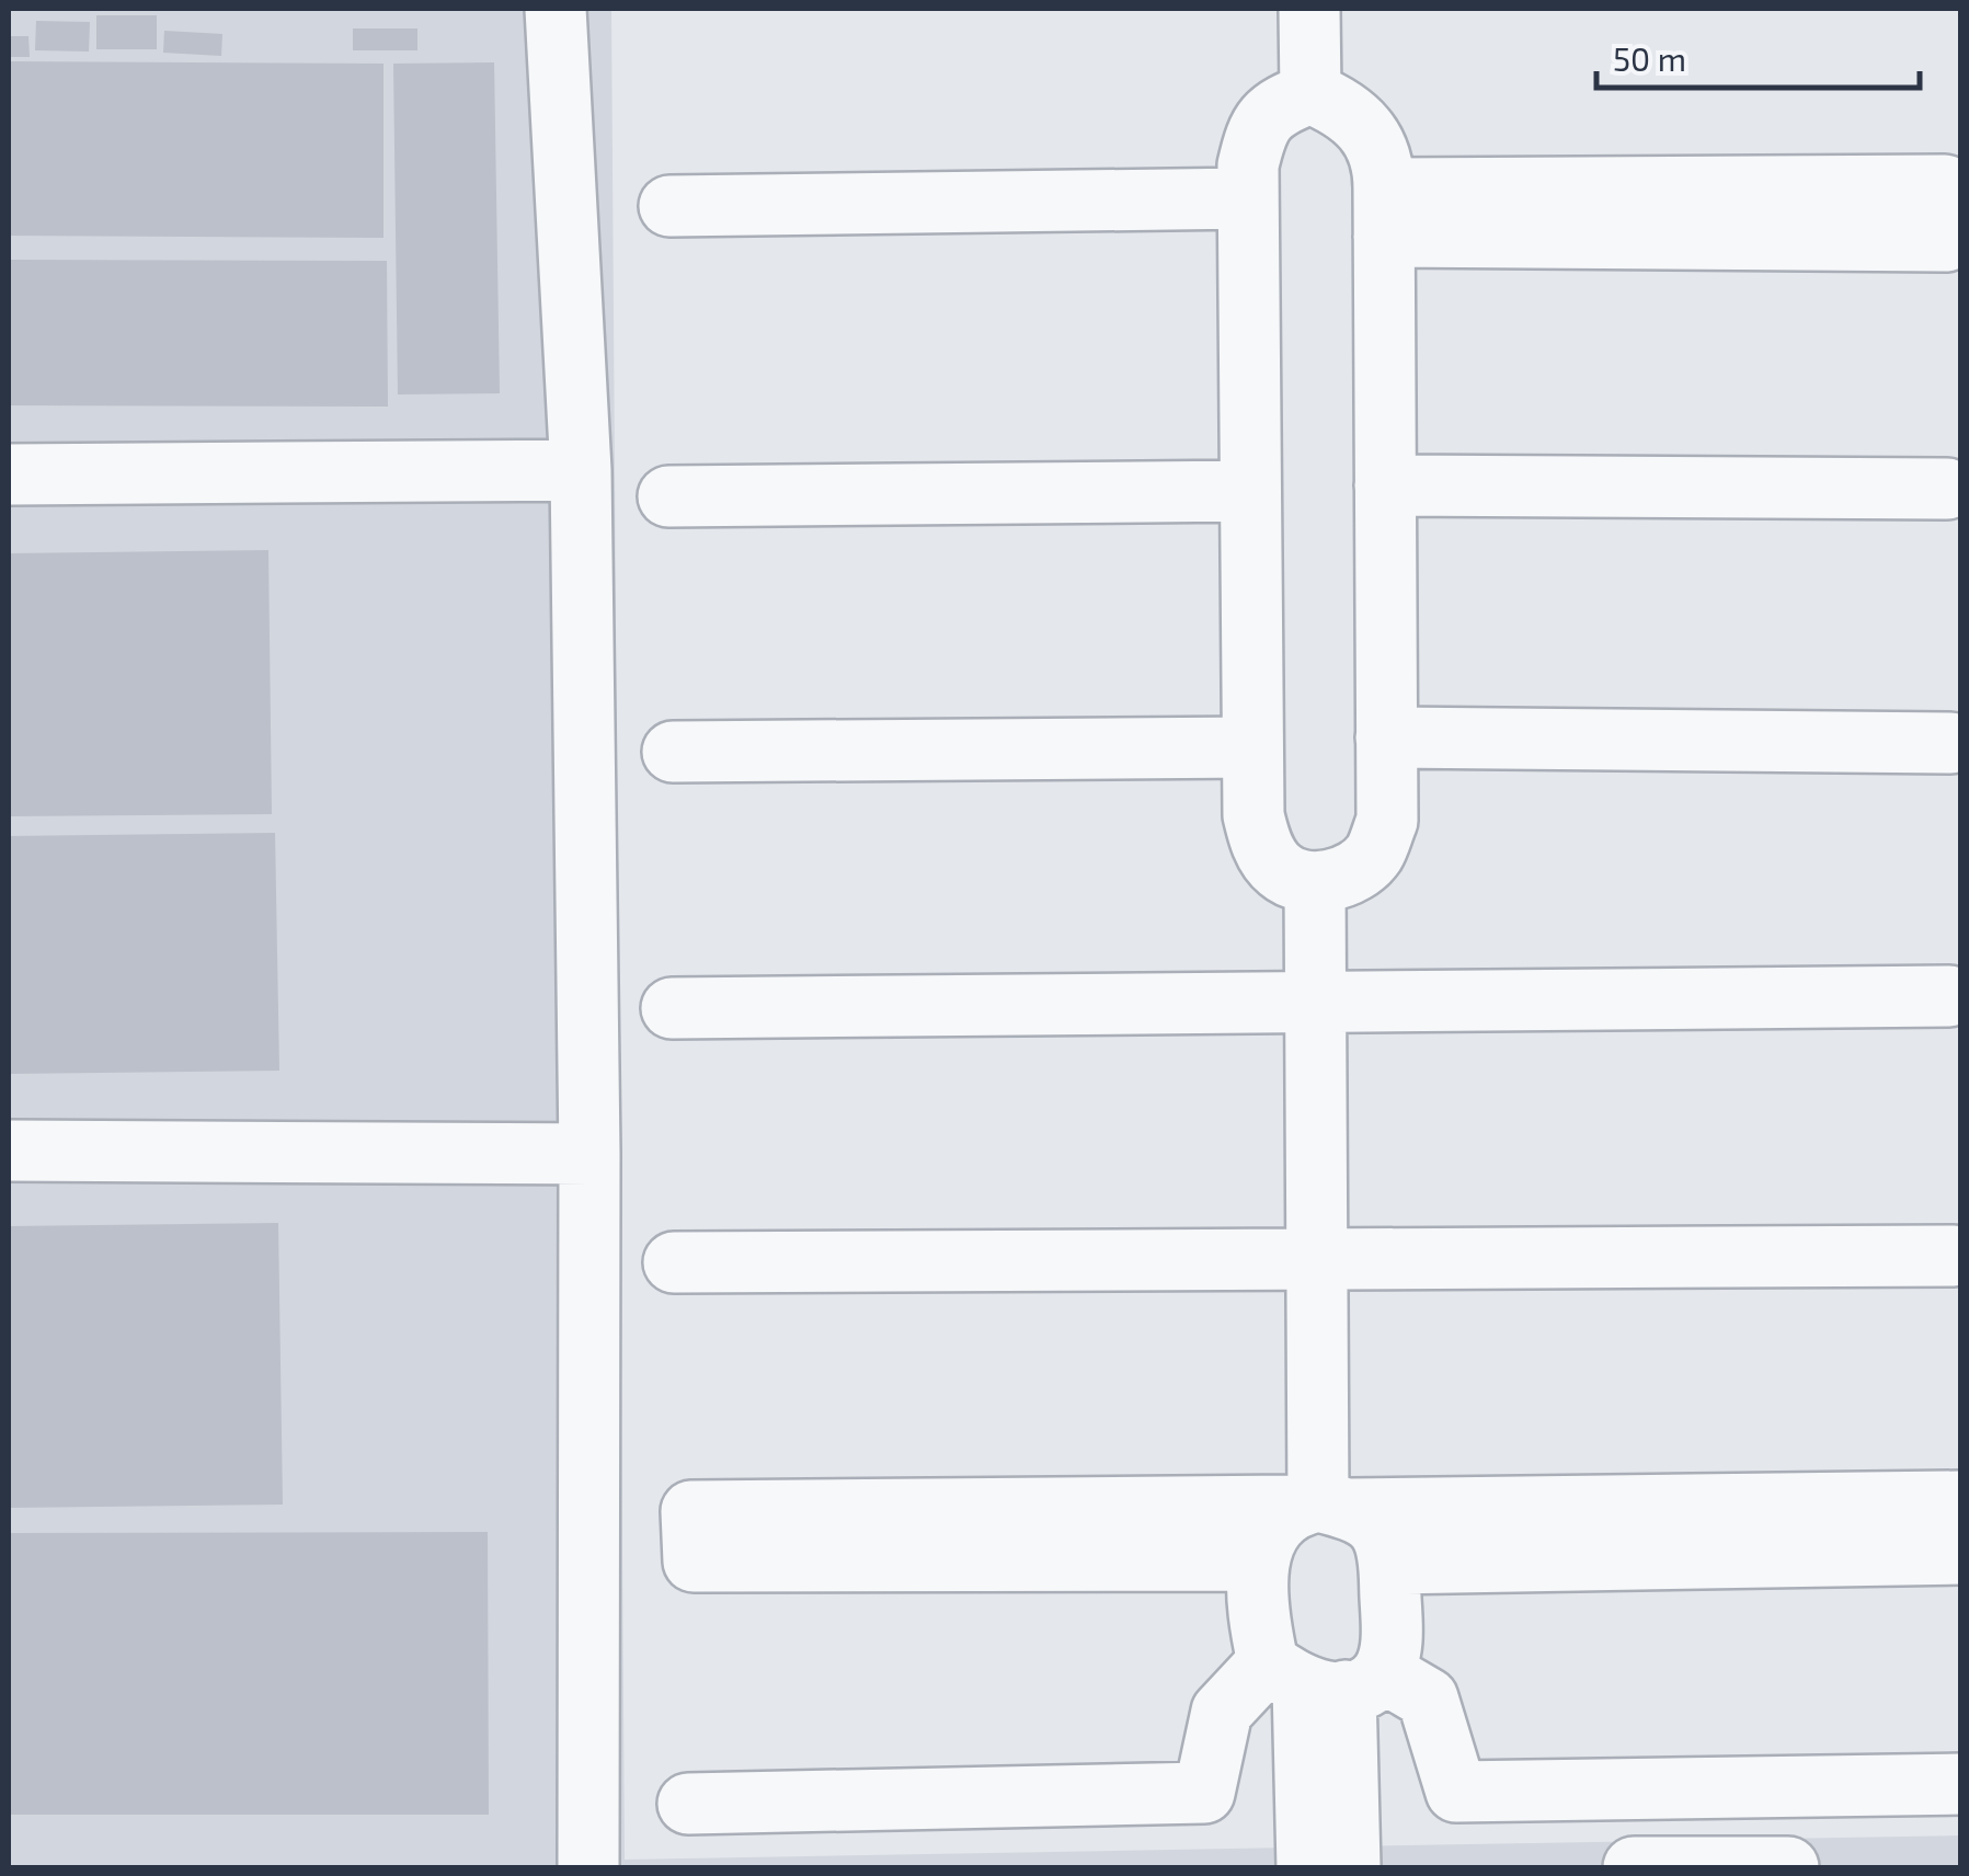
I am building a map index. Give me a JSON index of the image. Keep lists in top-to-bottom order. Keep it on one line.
{"scale_bar":"50 m"}
